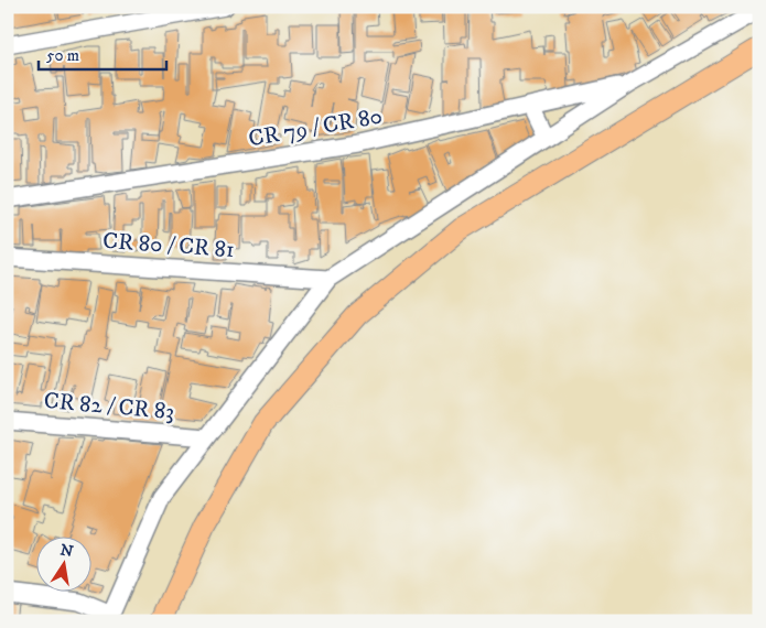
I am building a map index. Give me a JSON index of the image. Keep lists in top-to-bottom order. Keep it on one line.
{"streets":{"street":["CR 79 / CR 80","CR 80 / CR 81","CR 82 / CR 83"]},"scale_bar":"50 m","north":"top"}
